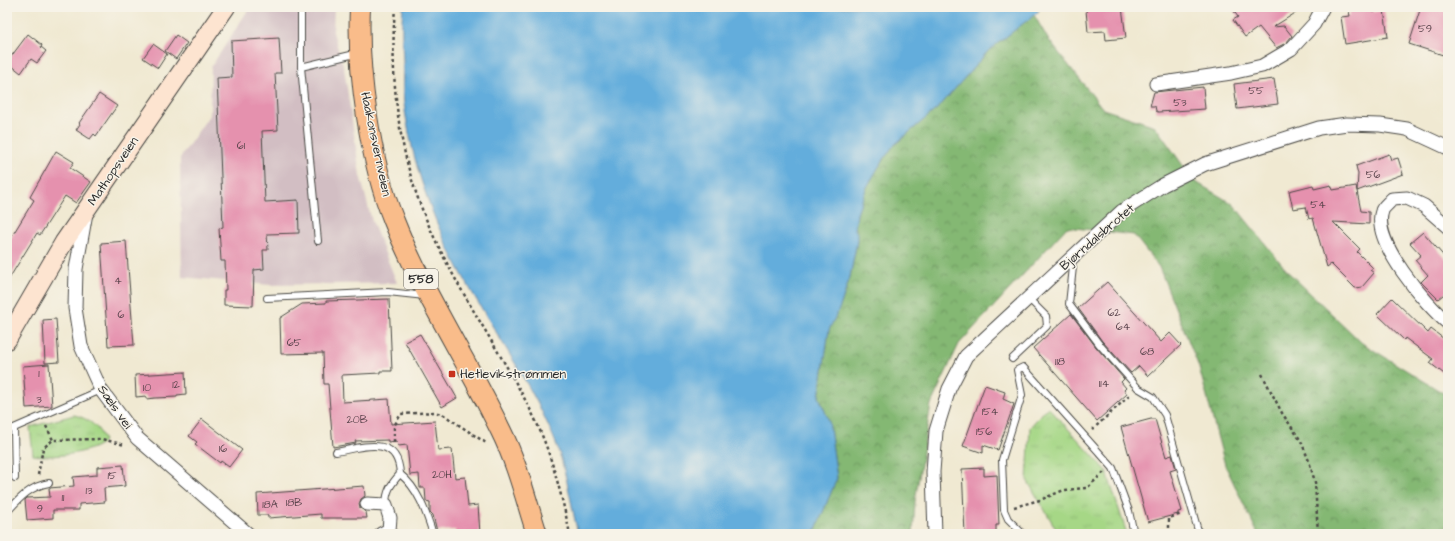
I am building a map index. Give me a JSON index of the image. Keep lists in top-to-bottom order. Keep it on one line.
{"streets":{"main road":["Haakonsvernveien","Mathopsveien","558"],"street":["Bjørndalsbrotet","Sæls vei"]},"crossings":[["Mathopsveien","Sæls vei"]],"places":{"transit":["Hetlevikstrømmen"]},"house_numbers":["59","55","53","61","56","54","4","62","6","64","65","68","118","1","114","12","10","3","154","20B","156","16","20H","15","13","11","18B","18A","9"]}
